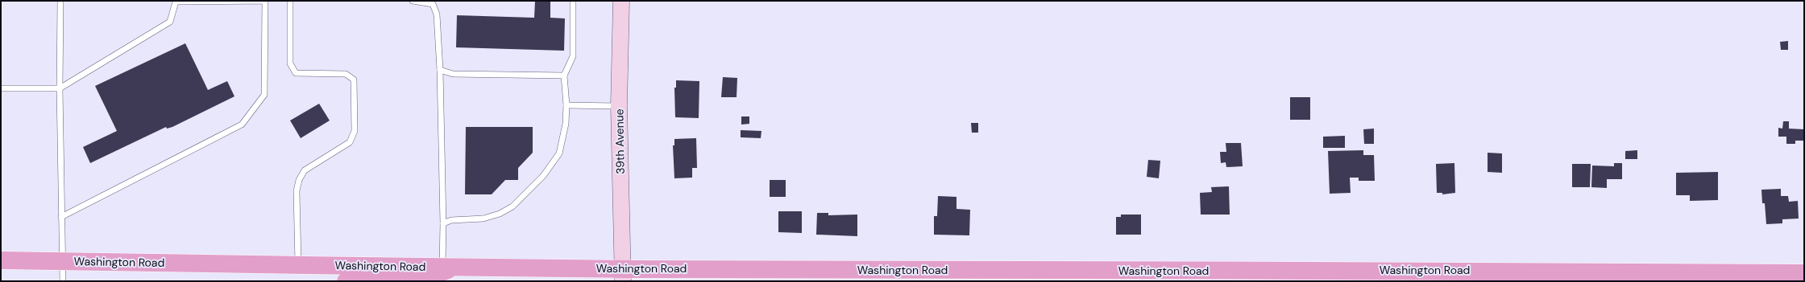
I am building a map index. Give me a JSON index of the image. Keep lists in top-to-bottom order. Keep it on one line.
{"streets":{"main road":["39th Avenue","Washington Road"]},"crossings":[["39th Avenue","Washington Road"]]}
